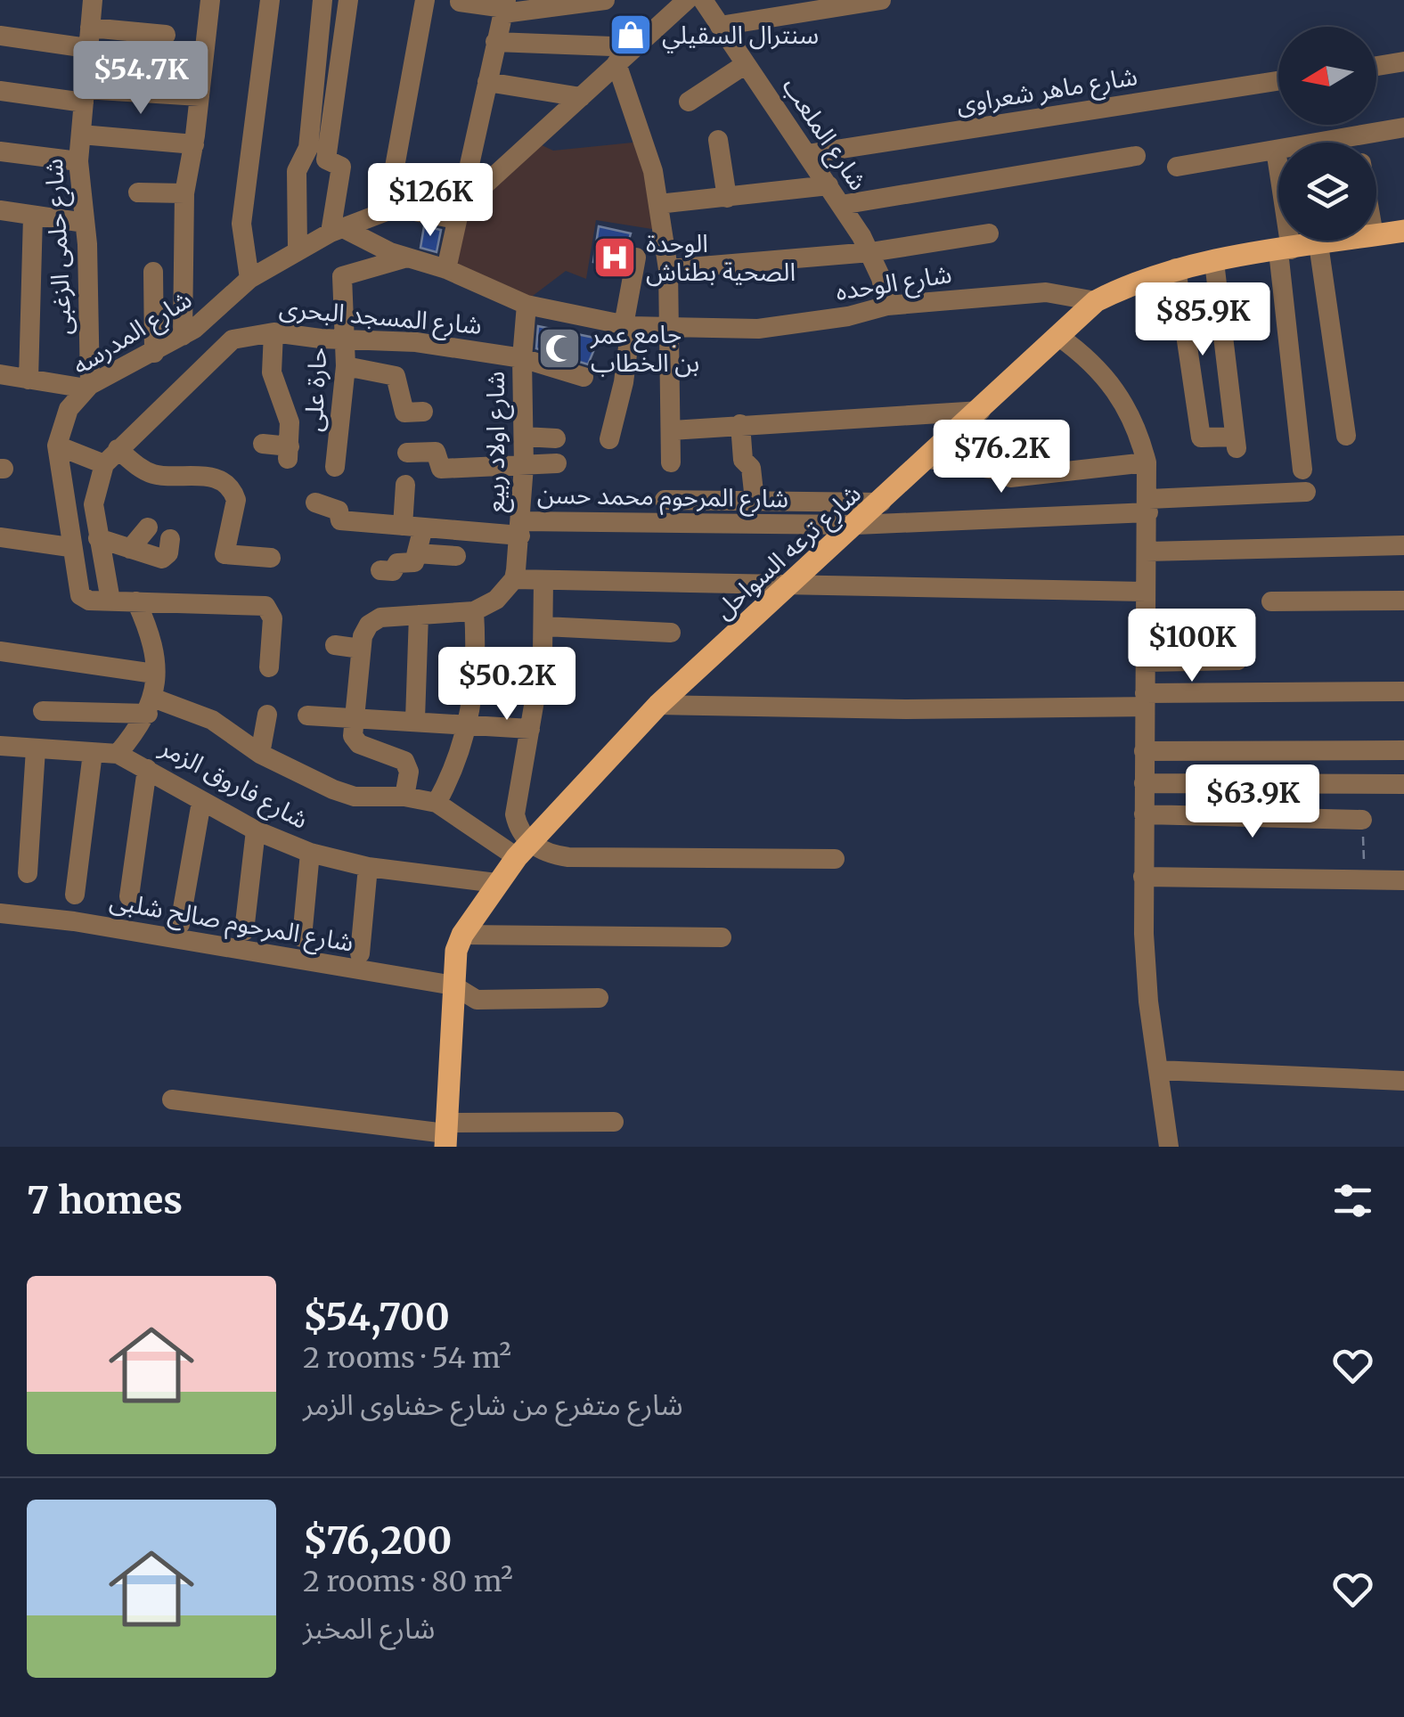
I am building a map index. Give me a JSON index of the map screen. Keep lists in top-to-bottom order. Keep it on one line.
{"streets":{"main road":["شارع ترعه السواحل"],"street":["شارع ماهر شعراوى","شارع الملعب","شارع حلمى الزغبى","شارع الوحده","شارع المسجد البحرى","شارع المدرسه","حارة على","شارع اولاد ربيع","شارع المرحوم محمد حسن","شارع فاروق الزمر","شارع المرحوم صالح شلبى"]},"crossings":[["شارع ماهر شعراوى","شارع الملعب"],["شارع الملعب","شارع الوحده"],["شارع حلمى الزغبى","شارع المدرسه"],["شارع الوحده","شارع المدرسه"],["شارع الوحده","حارة على"],["شارع الوحده","شارع اولاد ربيع"],["شارع الوحده","شارع ترعه السواحل"],["شارع المسجد البحرى","حارة على"],["شارع المسجد البحرى","شارع اولاد ربيع"],["شارع اولاد ربيع","شارع المرحوم محمد حسن"],["شارع المرحوم محمد حسن","شارع ترعه السواحل"],["شارع ترعه السواحل","شارع فاروق الزمر"],["شارع ترعه السواحل","شارع المرحوم صالح شلبى"]],"places":{"shop":["سنترال السقيلي"],"hospital":["الوحدة الصحية بطناش"],"mosque":["جامع عمر بن الخطاب"]},"north":"left","page":{"price":["$54.7K","$126K","$85.9K","$76.2K","$100K","$50.2K","$63.9K"],"heading":"7 homes","list":[{"name":"$54,700","note":"2 rooms · 54 m² · شارع متفرع من شارع حفناوى الزمر"},{"name":"$76,200","note":"2 rooms · 80 m² · شارع المخبز"}]}}
